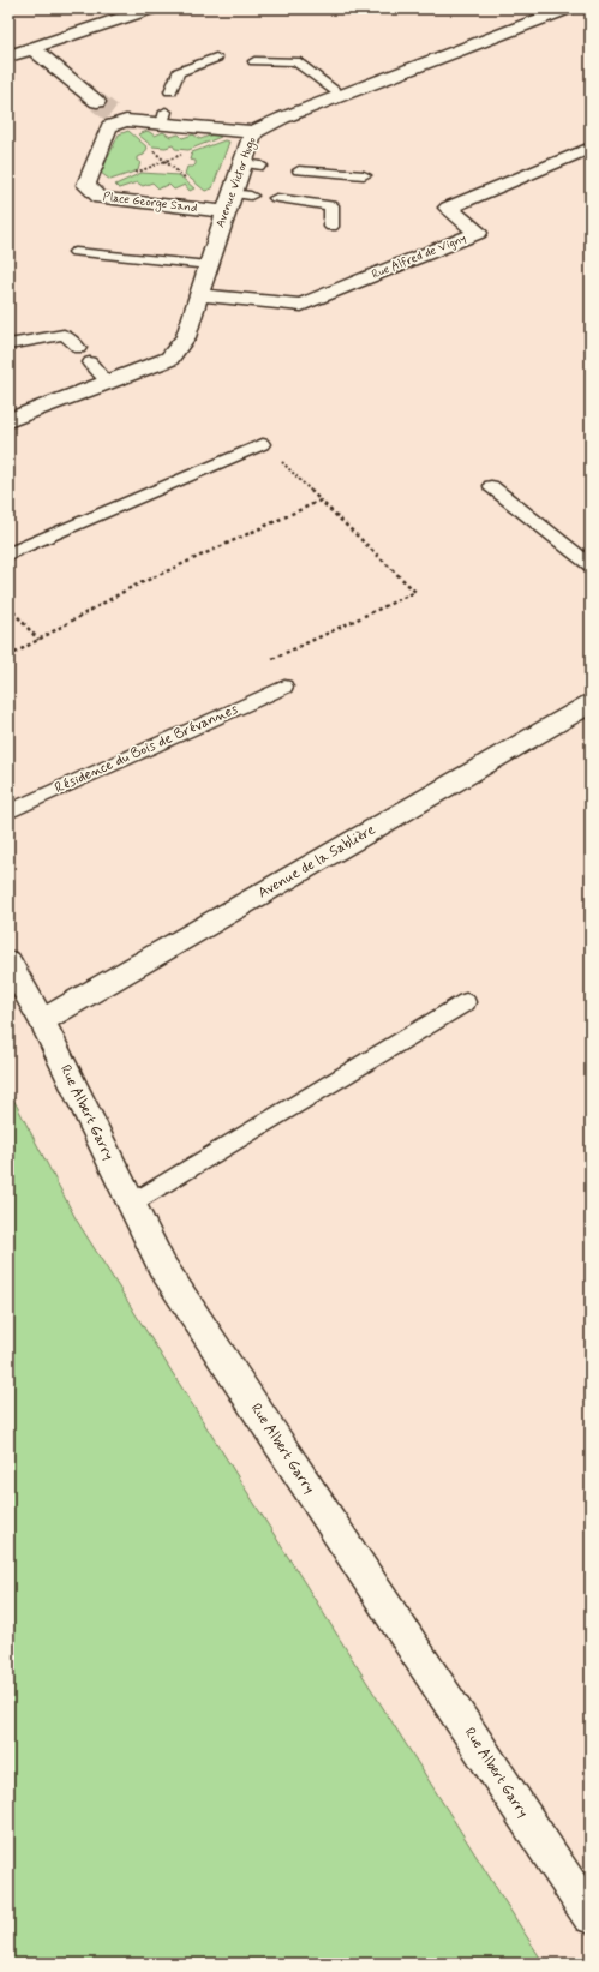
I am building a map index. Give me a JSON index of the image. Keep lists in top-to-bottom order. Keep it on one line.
{"streets":{"street":["Avenue Victor Hugo","Place George Sand","Rue Alfred de Vigny","Avenue de la Sablière","Rue Albert Garry"],"lane":["Résidence du Bois de Brévannes"]},"crossings":[["Avenue Victor Hugo","Place George Sand"],["Avenue Victor Hugo","Rue Alfred de Vigny"],["Avenue de la Sablière","Rue Albert Garry"]]}
